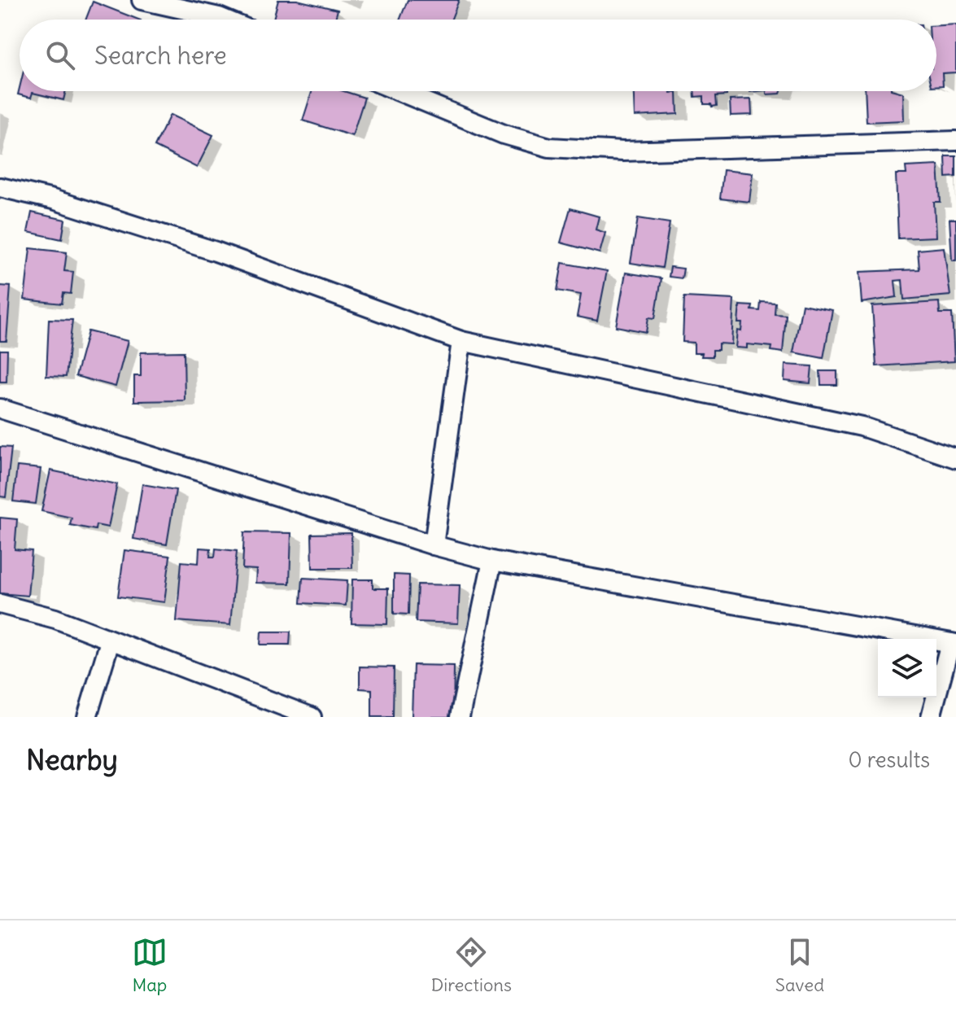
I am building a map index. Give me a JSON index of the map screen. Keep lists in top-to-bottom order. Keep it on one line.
{"page":{"search":"Search here","heading":["Nearby","0 results"],"nav":["Map","Directions","Saved"]}}
